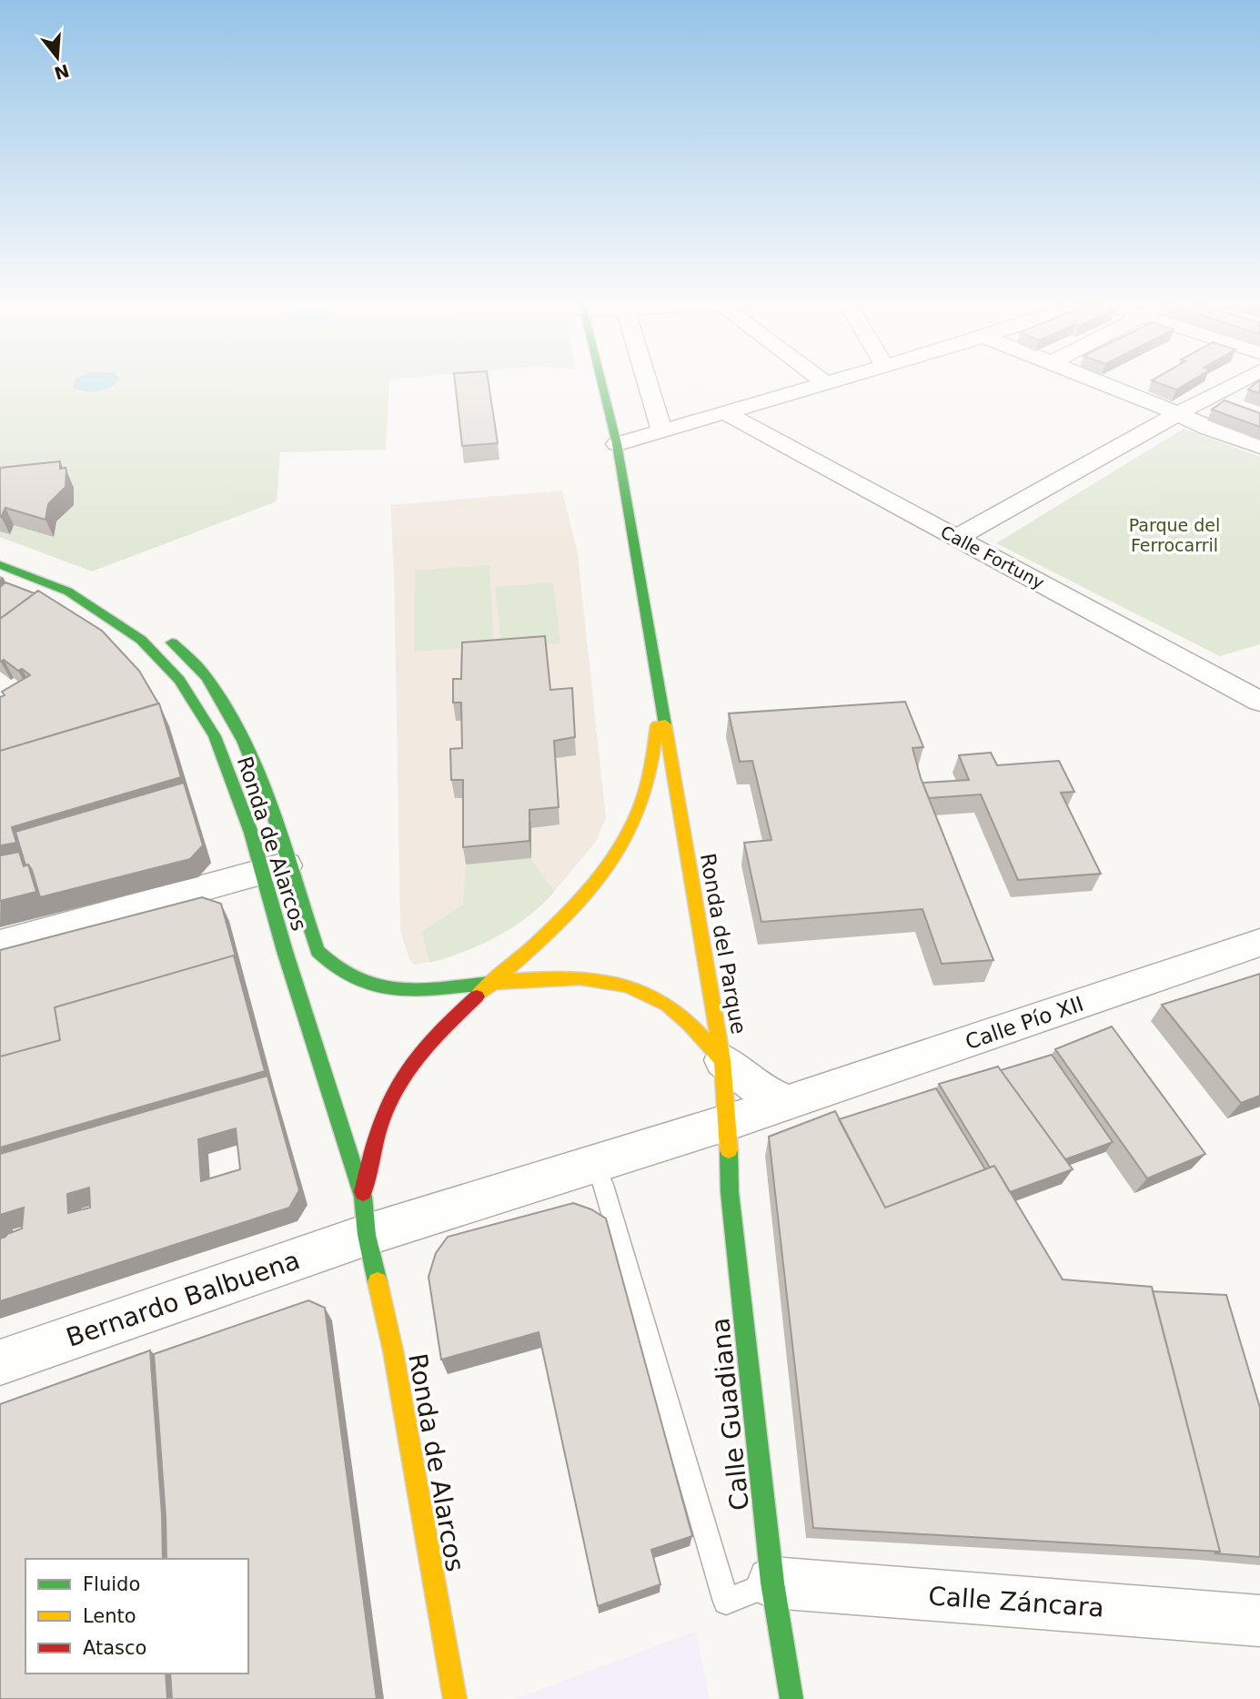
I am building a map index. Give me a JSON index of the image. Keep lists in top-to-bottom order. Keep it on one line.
{"streets":{"highway":["Ronda de Alarcos","Ronda del Parque","Calle Guadiana"],"street":["Calle Fortuny","Calle Pío XII","Bernardo Balbuena","Calle Záncara"]},"crossings":[["Ronda de Alarcos","Ronda del Parque"],["Ronda de Alarcos","Bernardo Balbuena"],["Ronda del Parque","Bernardo Balbuena"],["Ronda del Parque","Calle Guadiana"],["Calle Pío XII","Bernardo Balbuena"],["Calle Pío XII","Calle Guadiana"],["Calle Guadiana","Calle Záncara"]],"parks":["Parque del Ferrocarril"],"legend":["Fluido","Lento","Atasco"],"north":"bottom"}
